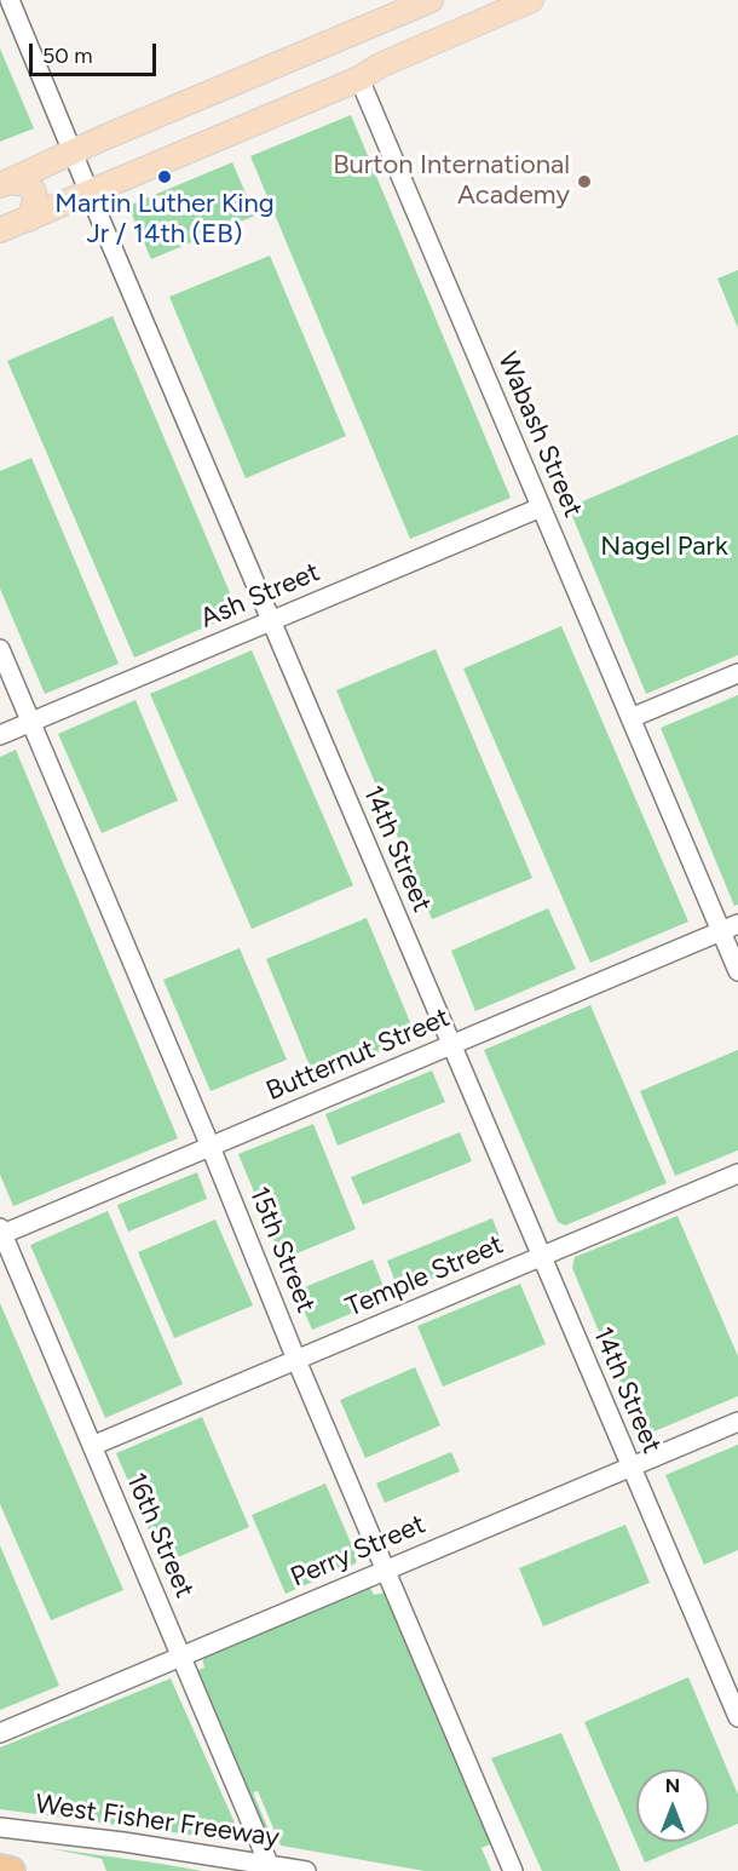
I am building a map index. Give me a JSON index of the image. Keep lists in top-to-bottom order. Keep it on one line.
{"streets":{"street":["Wabash Street","Ash Street","14th Street","Butternut Street","15th Street","Temple Street","16th Street","Perry Street","West Fisher Freeway"]},"crossings":[["Wabash Street","Ash Street"],["Wabash Street","Butternut Street"],["Ash Street","14th Street"],["Ash Street","15th Street"],["14th Street","Butternut Street"],["14th Street","Temple Street"],["14th Street","Perry Street"],["Butternut Street","15th Street"],["Butternut Street","16th Street"],["15th Street","Temple Street"],["15th Street","Perry Street"],["Temple Street","16th Street"],["16th Street","Perry Street"],["16th Street","West Fisher Freeway"]],"parks":["Nagel Park"],"places":["Martin Luther King Jr / 14th (EB)","Burton International Academy"],"scale_bar":"50 m","north":"top"}
